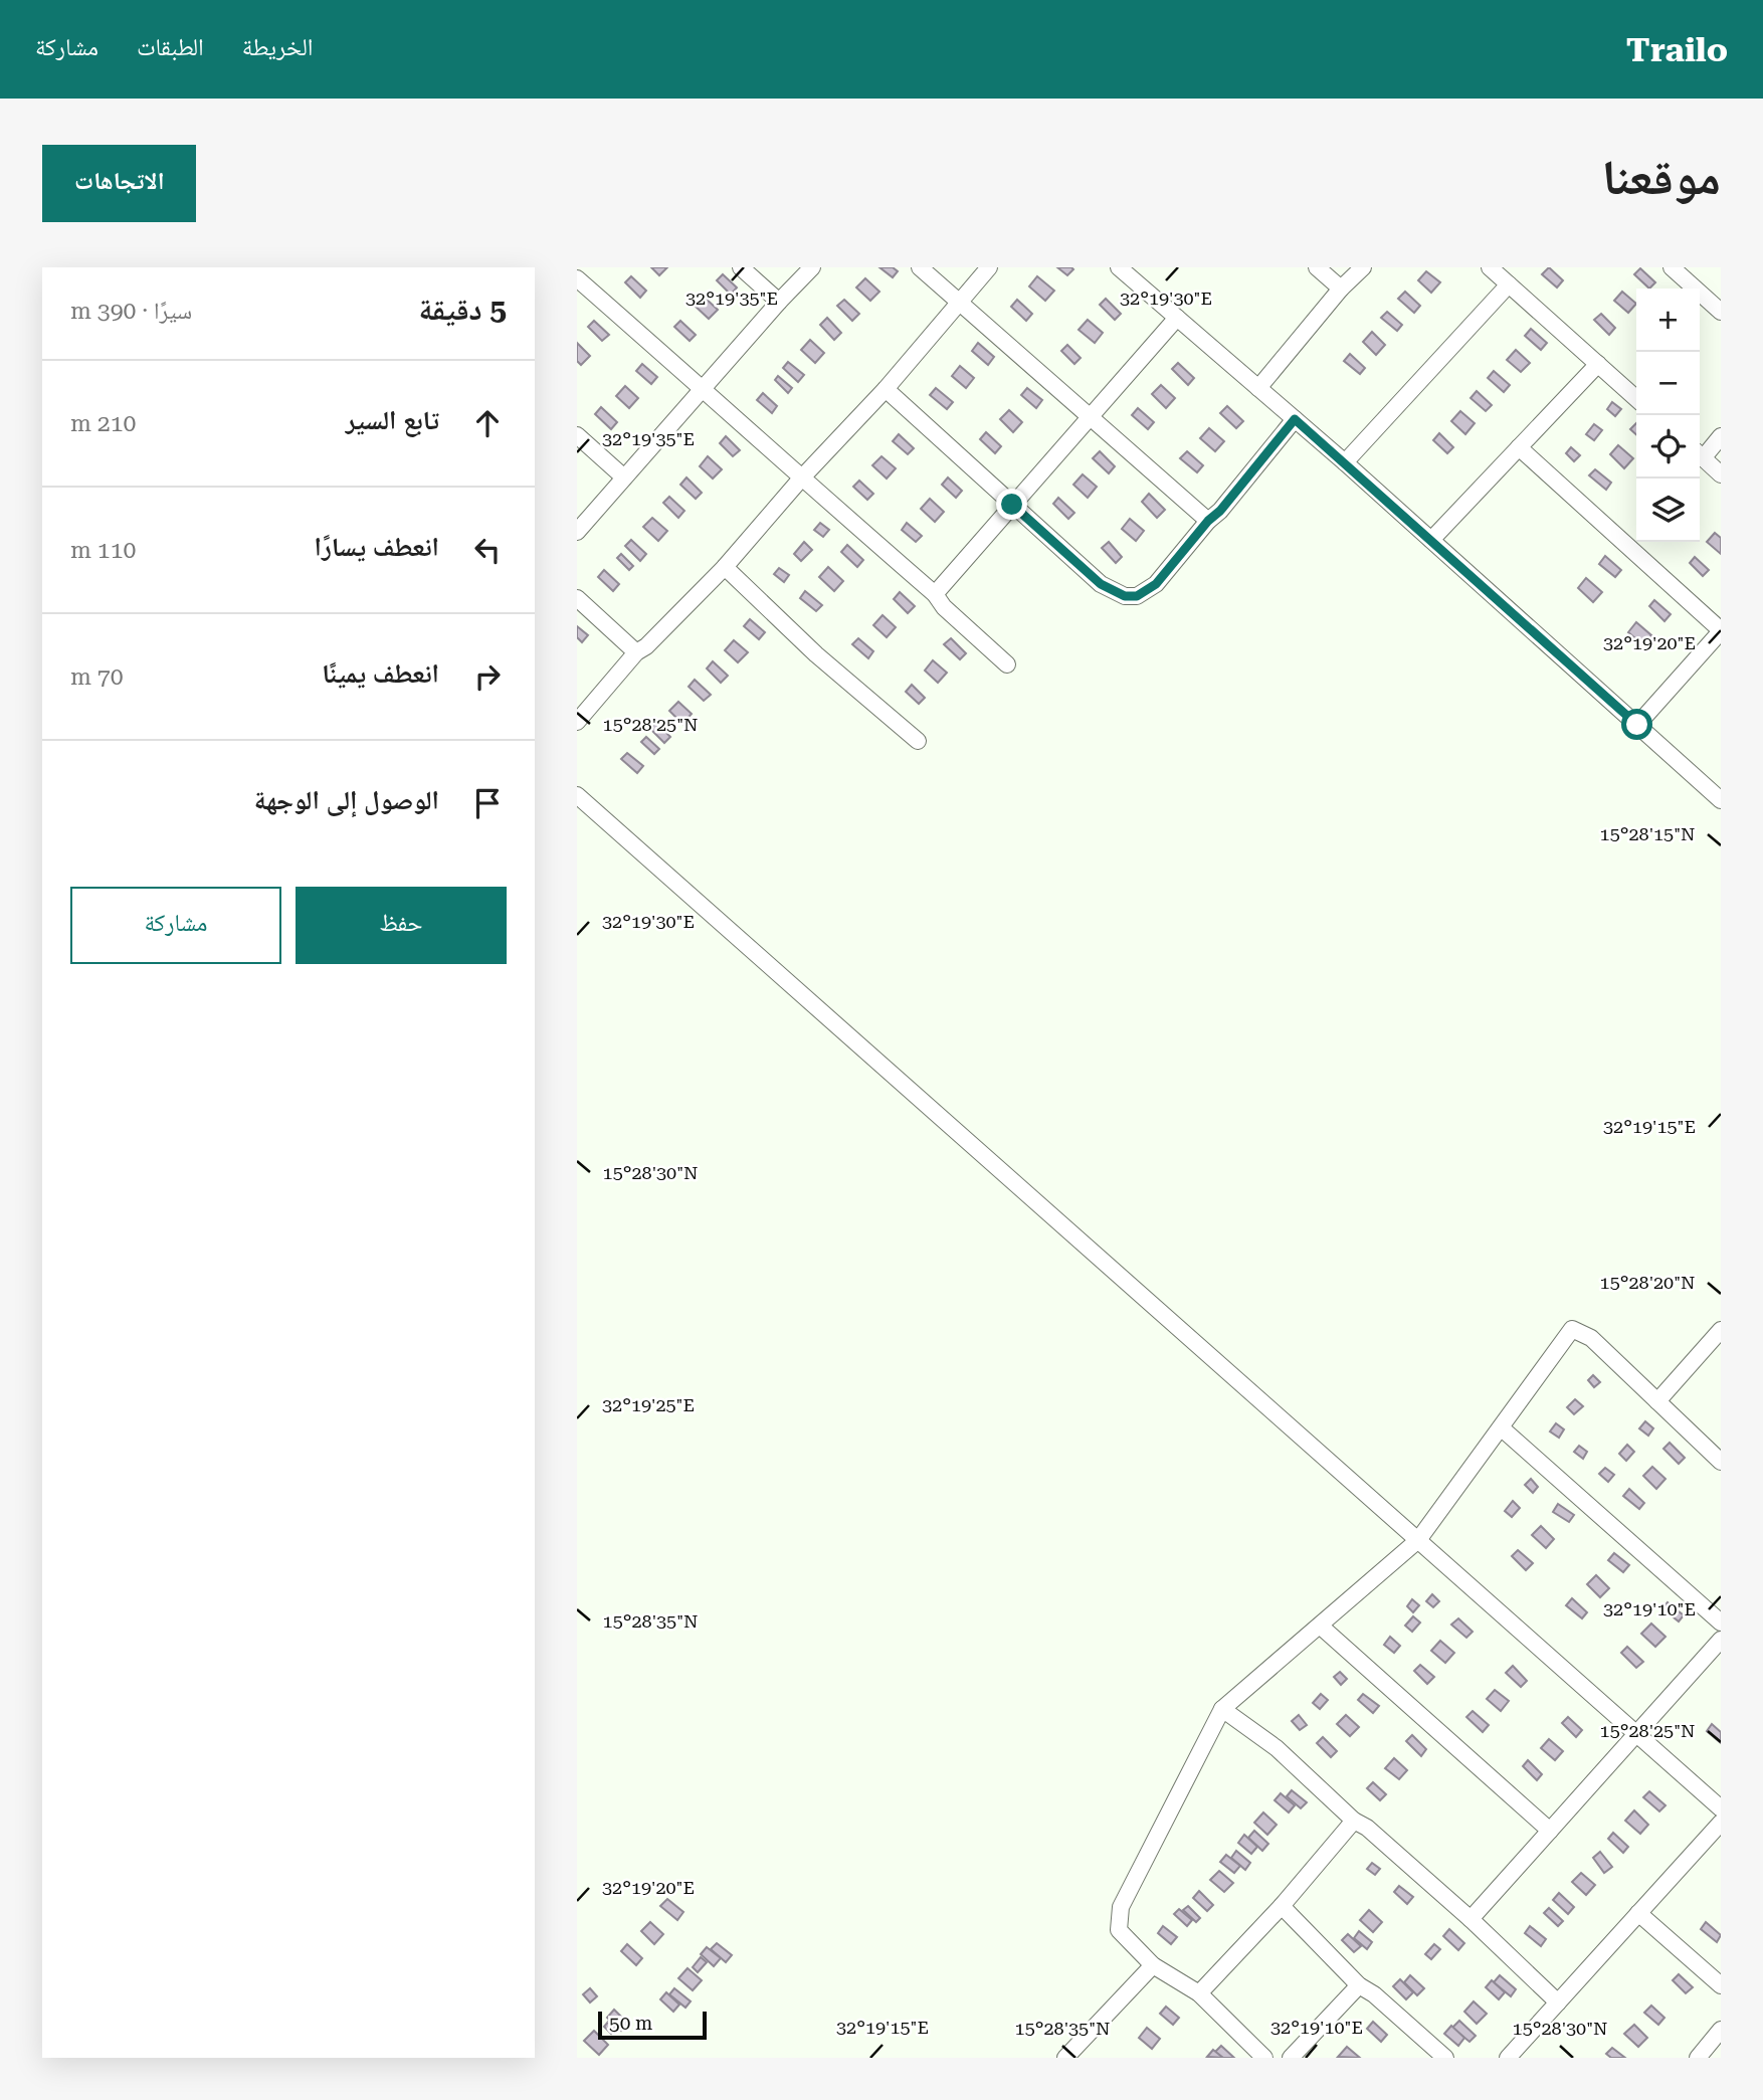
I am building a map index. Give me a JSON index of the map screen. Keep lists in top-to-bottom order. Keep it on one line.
{"scale_bar":"50 m","page":{"header":"Trailo","nav":["الخريطة","الطبقات","مشاركة"],"title":"موقعنا","buttons":["الاتجاهات",["حفظ","مشاركة"]],"heading":["5 دقيقة","سيرًا · 390 m"],"map_buttons":["+","−"],"list":[["تابع السير","210 m"],["انعطف يسارًا","110 m"],["انعطف يمينًا","70 m"],"الوصول إلى الوجهة"],"scale":"50 m"},"coordinates":["32°19'35\"E","32°19'30\"E","32°19'20\"E","15°28'25\"N","15°28'15\"N","32°19'15\"E","15°28'30\"N","15°28'20\"N","32°19'25\"E","32°19'10\"E","15°28'35\"N"]}
